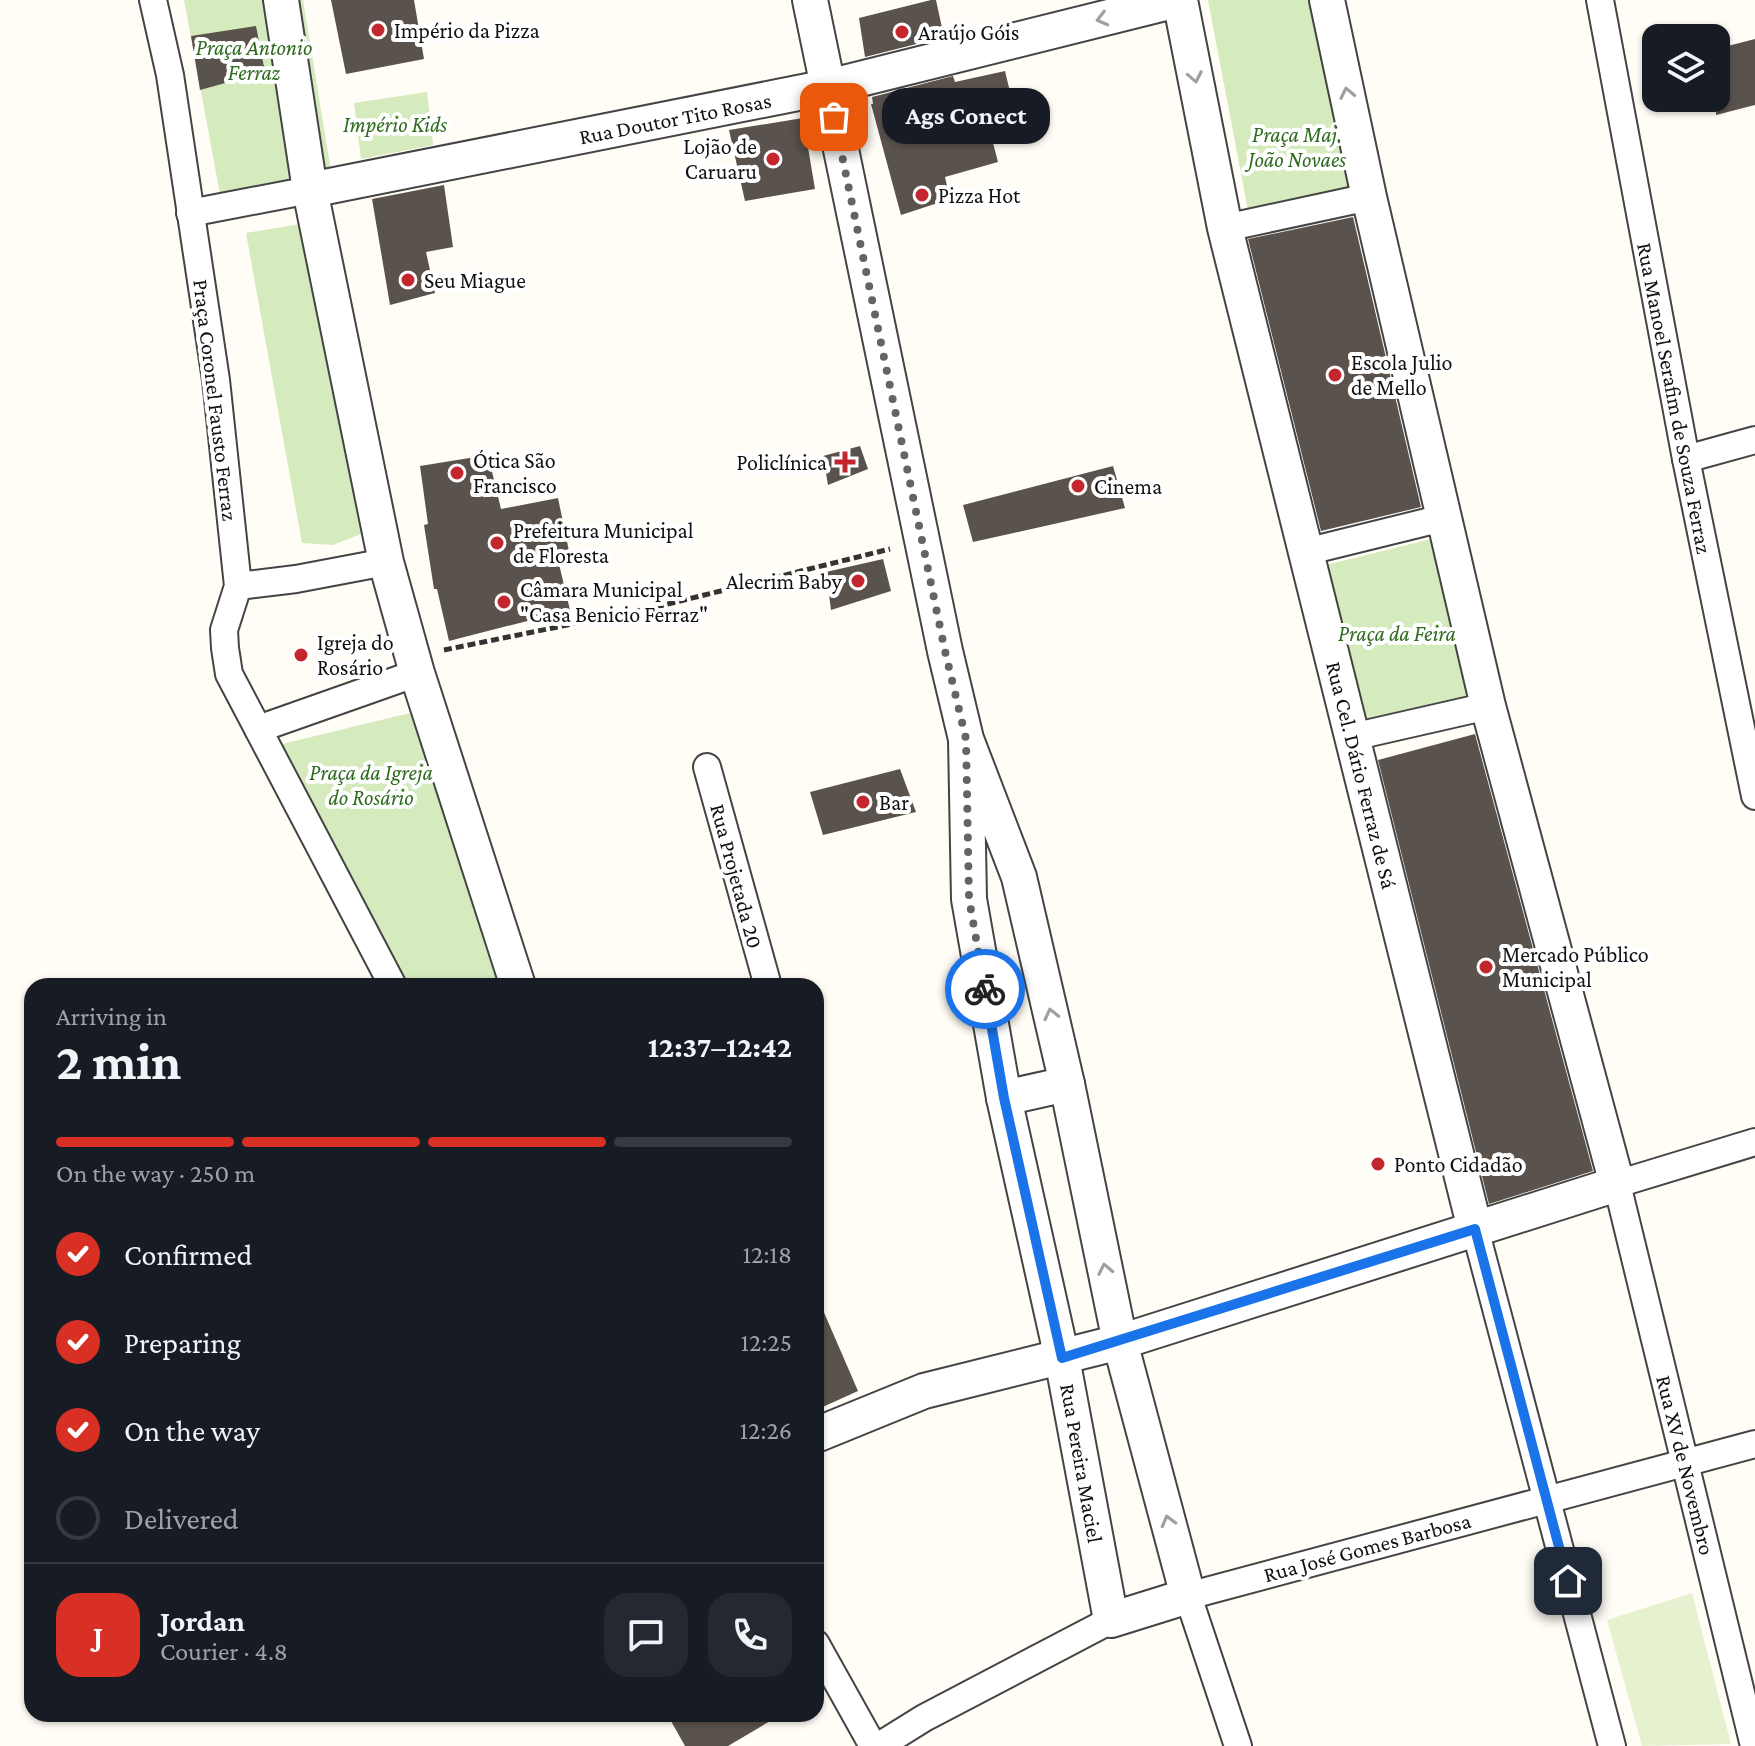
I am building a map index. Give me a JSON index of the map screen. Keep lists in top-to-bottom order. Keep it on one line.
{"streets":{"street":["Rua Doutor Tito Rosas","Rua Manoel Serafim de Souza Ferraz","Praça Coronel Fausto Ferraz","Rua Cel. Dário Ferraz de Sá","Rua Projetada 20","Rua Pereira Maciel","Rua XV de Novembro","Rua José Gomes Barbosa"]},"crossings":[["Rua Doutor Tito Rosas","Rua Cel. Dário Ferraz de Sá"],["Rua Doutor Tito Rosas","Rua Pereira Maciel"],["Rua Pereira Maciel","Rua José Gomes Barbosa"],["Rua XV de Novembro","Rua José Gomes Barbosa"]],"one_way":["Rua Doutor Tito Rosas"],"parks":["Praça Antonio Ferraz","Império Kids","Praça Maj. João Novaes","Praça da Feira","Praça da Igreja do Rosário"],"places":{"other":["Império da Pizza","Araújo Góis","Ags Conect","Lojão de Caruaru","Pizza Hot","Seu Miague","Escola Julio de Mello","Ótica São Francisco","Cinema","Prefeitura Municipal de Floresta","Alecrim Baby","Câmara Municipal \"Casa Benicio Ferraz\"","Igreja do Rosário","Bar","Mercado Público Municipal","Ponto Cidadão"],"health":["Policlínica"]},"page":{"bubble":"Ags Conect","heading":["2 min","Arriving in","12:37–12:42"],"panel":["Jordan","Courier · 4.8"],"bar":"On the way · 250 m","list":[["Confirmed","12:18"],["Preparing","12:25"],["On the way","12:26"],"Delivered"],"round":"J"}}
